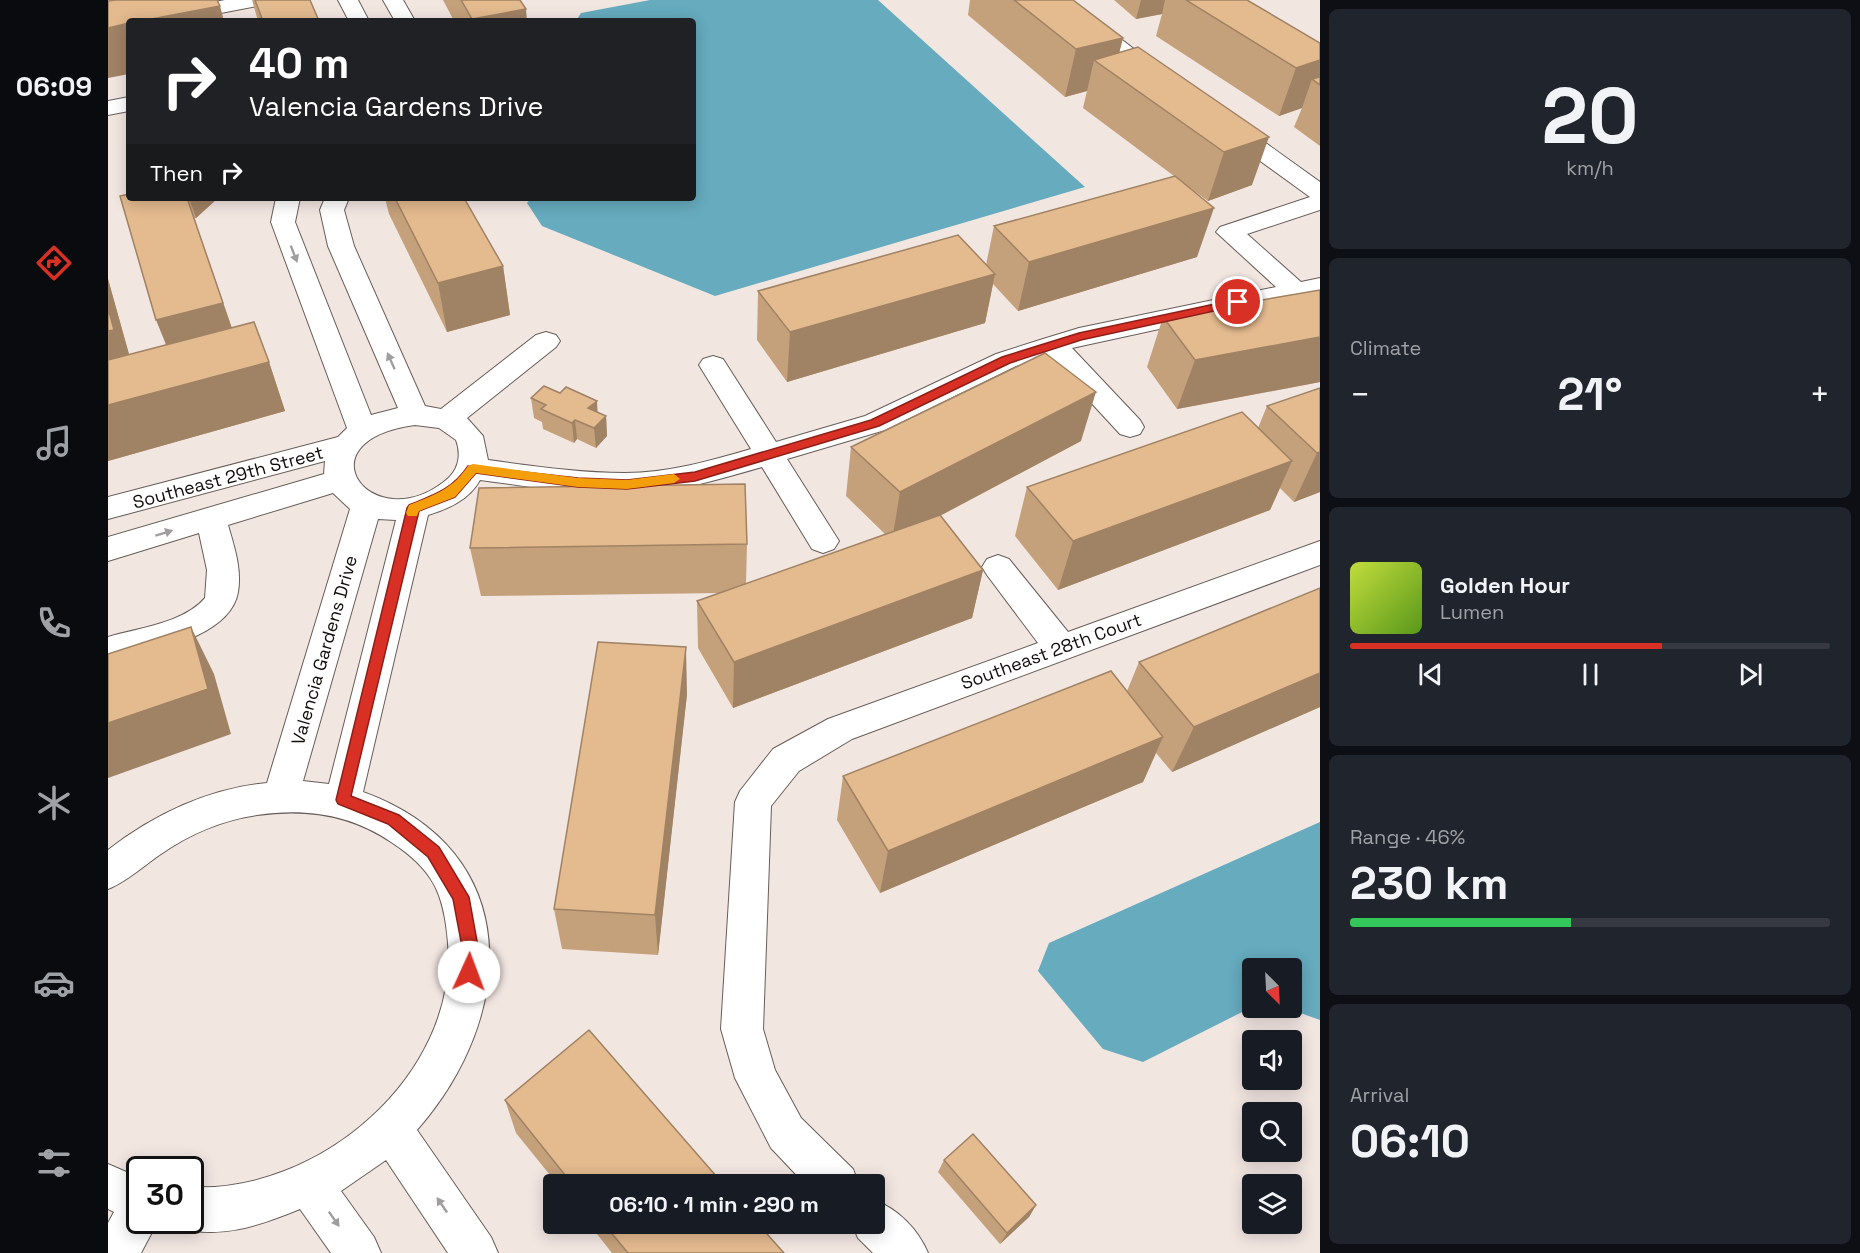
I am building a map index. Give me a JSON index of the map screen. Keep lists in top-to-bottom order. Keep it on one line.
{"streets":{"street":["Southeast 29th Street","Valencia Gardens Drive","Southeast 28th Court"]},"crossings":[["Southeast 29th Street","Valencia Gardens Drive"]],"north":"bottom right","page":{"tabs":"06:09","tile":[["20","km/h"],"Climate",["Range · 46%","230 km"],["Arrival","06:10"]],"turn":["40 m","Valencia Gardens Drive"],"then":"Then","heat":["−","21°","+"],"song":["Golden Hour","Lumen"],"limit":"30","trip":"06:10 · 1 min · 290 m"}}
